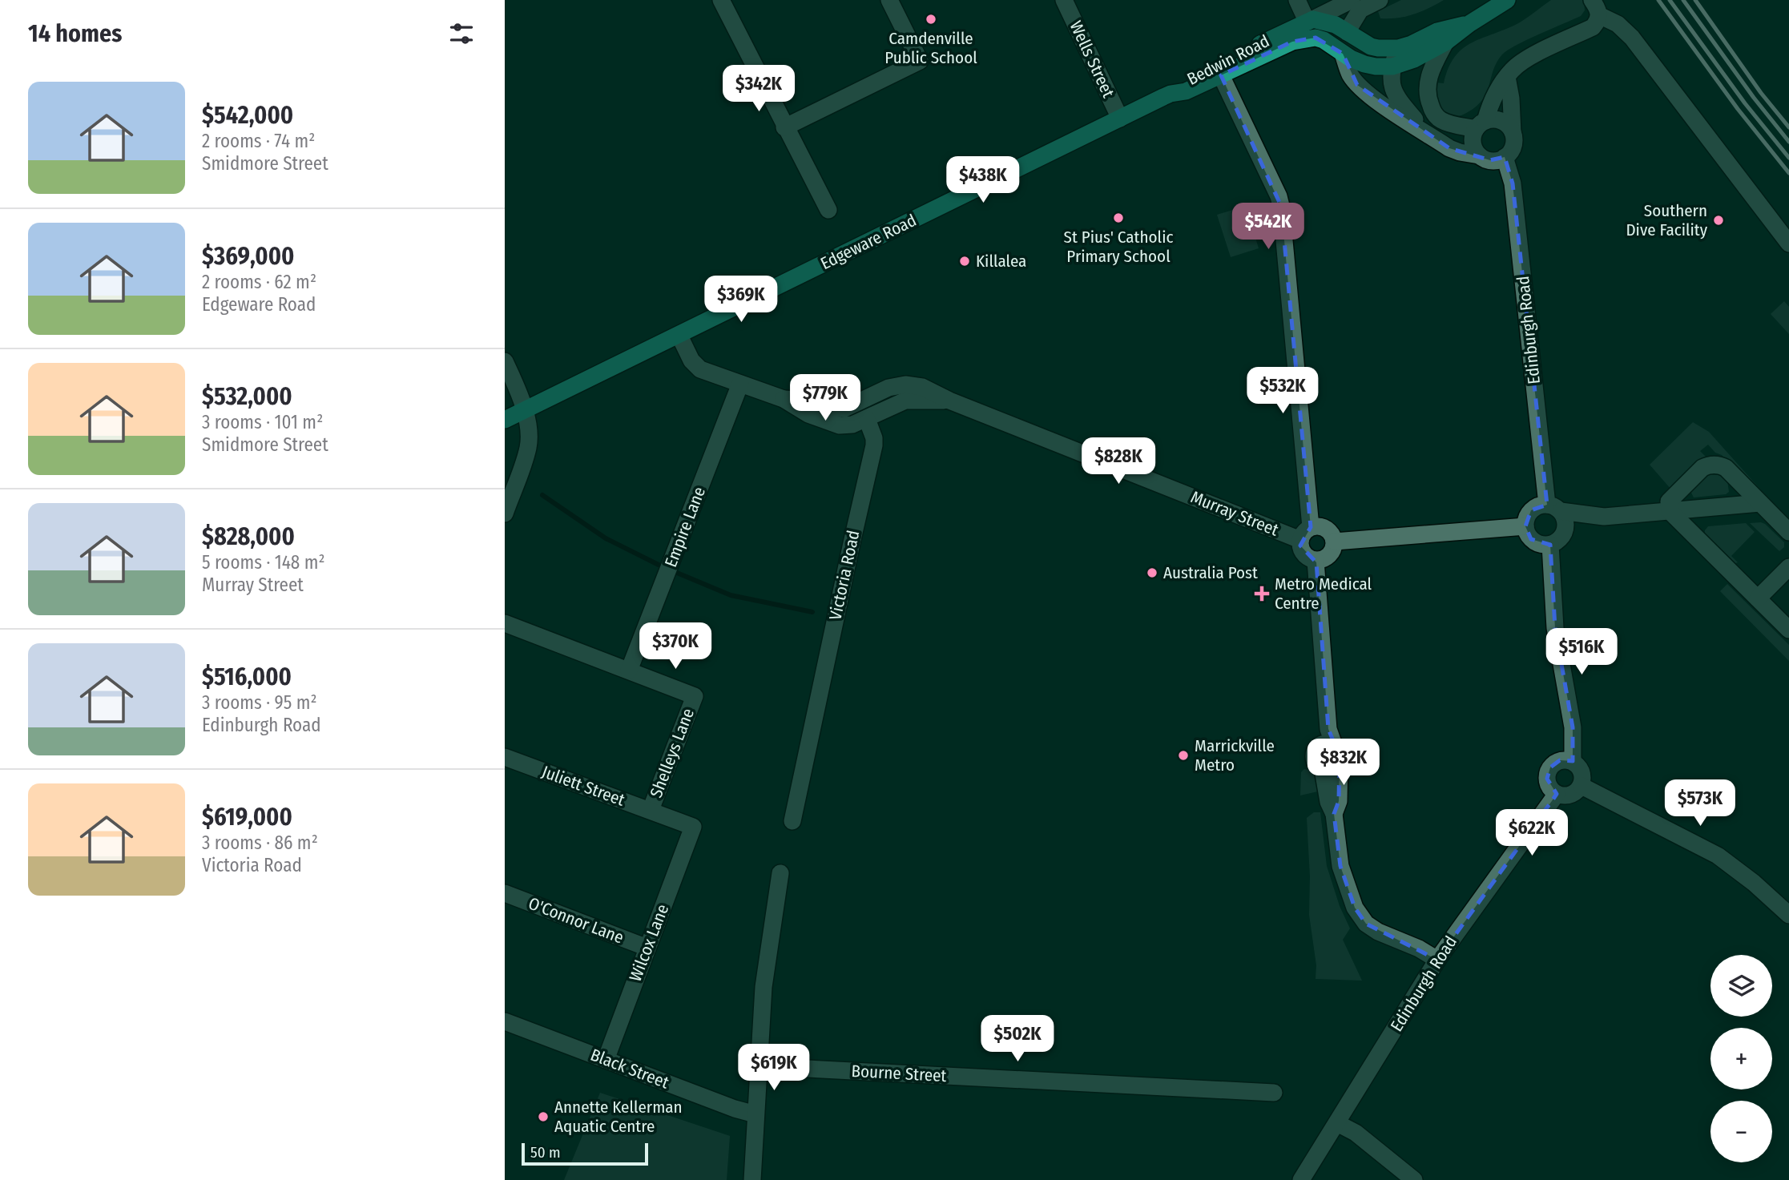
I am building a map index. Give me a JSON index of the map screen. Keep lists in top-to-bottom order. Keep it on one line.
{"streets":{"main road":["Bedwin Road","Edgeware Road"],"street":["Wells Street","Edinburgh Road","Murray Street","Empire Lane","Victoria Road","Shelleys Lane","Juliett Street","O'Connor Lane","Wilcox Lane","Black Street","Bourne Street"]},"crossings":[["Wells Street","Edgeware Road"],["Bedwin Road","Edgeware Road"],["Murray Street","Victoria Road"],["Empire Lane","Shelleys Lane"],["Shelleys Lane","Juliett Street"],["Juliett Street","Wilcox Lane"],["O'Connor Lane","Wilcox Lane"],["Wilcox Lane","Black Street"]],"places":{"other":["Camdenville Public School","St Pius' Catholic Primary School","Southern Dive Facility","Killalea","Australia Post","Marrickville Metro","Annette Kellerman Aquatic Centre"],"health":["Metro Medical Centre"]},"scale_bar":"50 m","page":{"heading":"14 homes","price":["$342K","$438K","$542K","$369K","$532K","$779K","$828K","$370K","$516K","$832K","$573K","$622K","$502K","$619K"],"list":[{"name":"$542,000","note":"2 rooms · 74 m² · Smidmore Street"},{"name":"$369,000","note":"2 rooms · 62 m² · Edgeware Road"},{"name":"$532,000","note":"3 rooms · 101 m² · Smidmore Street"},{"name":"$828,000","note":"5 rooms · 148 m² · Murray Street"},{"name":"$516,000","note":"3 rooms · 95 m² · Edinburgh Road"},{"name":"$619,000","note":"3 rooms · 86 m² · Victoria Road"}],"map_buttons":["+","−"],"scale":"50 m"}}
